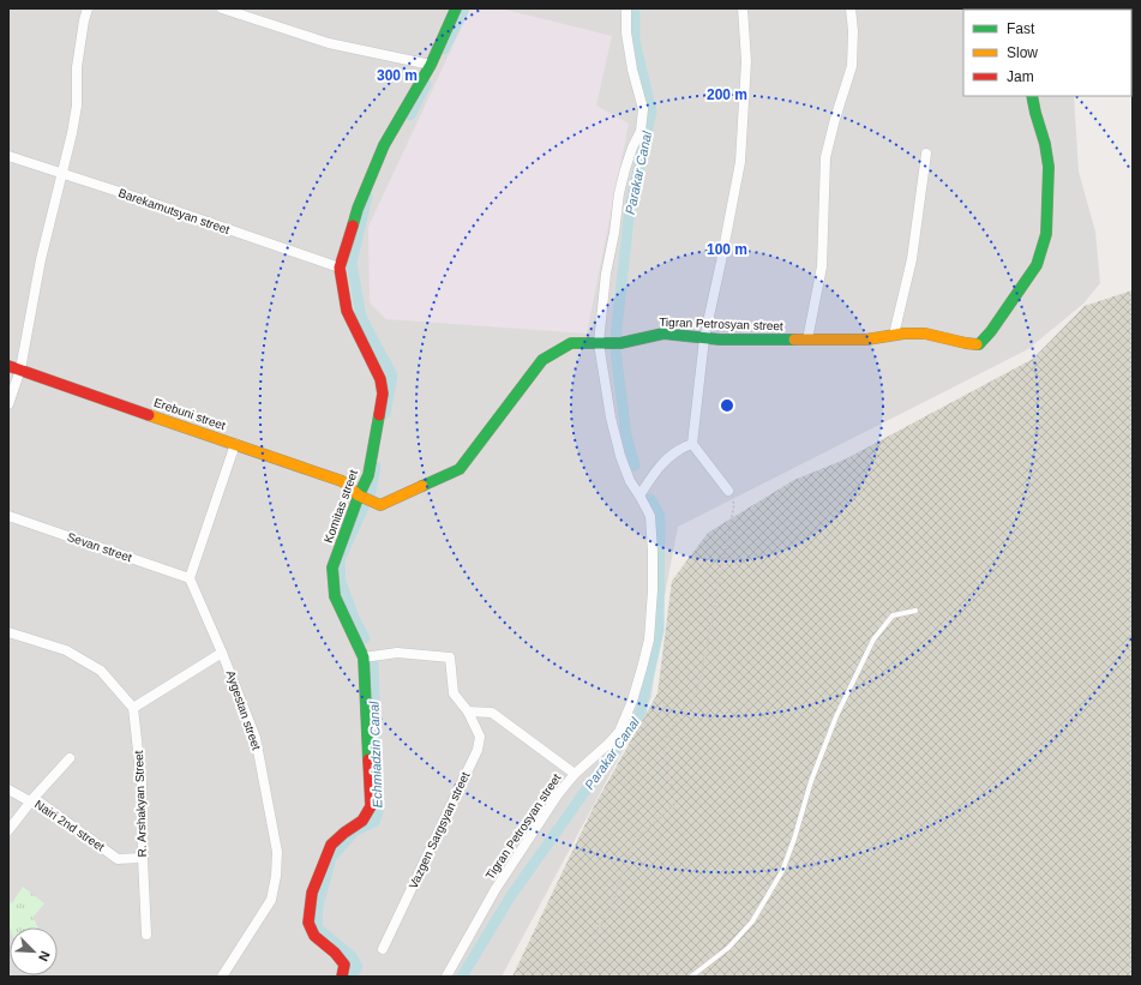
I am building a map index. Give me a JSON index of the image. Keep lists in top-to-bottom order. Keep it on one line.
{"streets":{"street":["Barekamutsyan street","Tigran Petrosyan street","Erebuni street","Komitas street","Sevan street","Aygestan street","R. Arshakyan Street","Nairi 2nd street","Vazgen Sargsyan street"]},"crossings":[["Barekamutsyan street","Komitas street"],["Tigran Petrosyan street","Erebuni street"],["Tigran Petrosyan street","Komitas street"],["Erebuni street","Komitas street"],["Komitas street","Vazgen Sargsyan street"],["Sevan street","Aygestan street"],["R. Arshakyan Street","Nairi 2nd street"]],"water":["Parakar Canal","Echmiadzin Canal"],"legend":["Fast","Slow","Jam"],"north":"bottom right","rings":["300 m","200 m","100 m"]}
